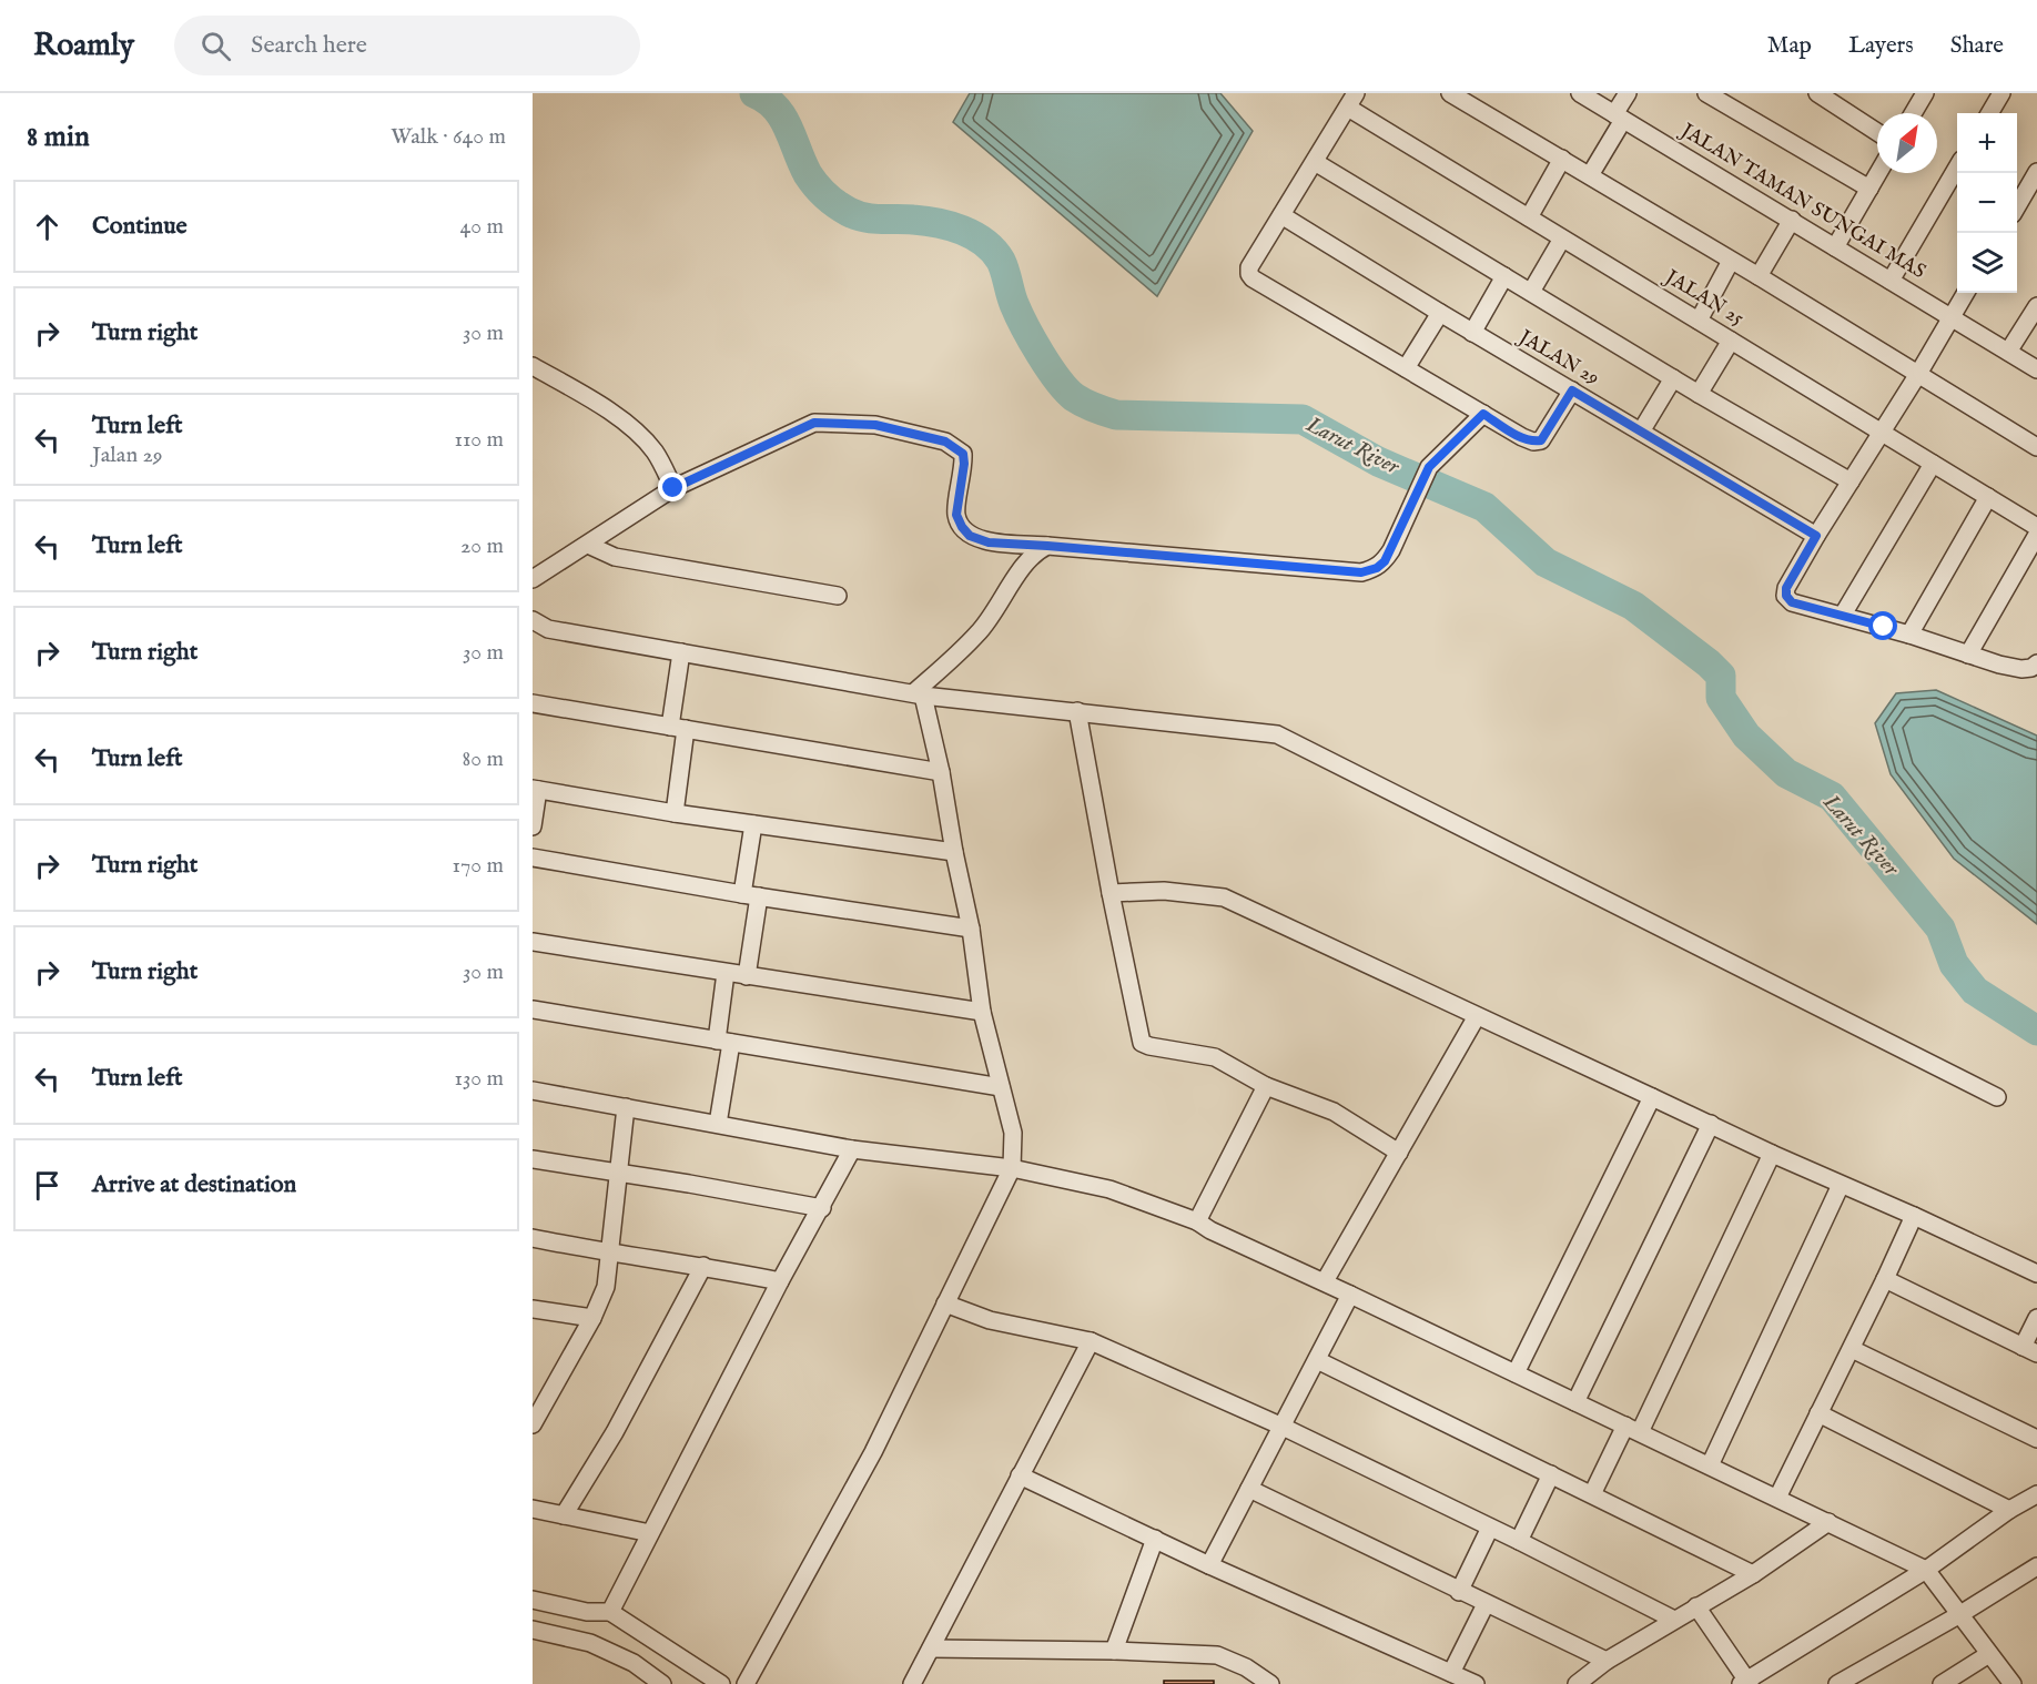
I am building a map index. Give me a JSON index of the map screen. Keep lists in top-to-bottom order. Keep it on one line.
{"streets":{"street":["JALAN TAMAN SUNGAI MAS","JALAN 25","JALAN 29"]},"water":["Larut River"],"north":"top right","page":{"header":"Roamly","search":"Search here","nav":["Map","Layers","Share"],"heading":["8 min","Walk · 640 m"],"map_buttons":["+","−"],"list":[["Continue","40 m"],["Turn right","30 m"],["Turn left","Jalan 29","110 m"],["Turn left","20 m"],["Turn right","30 m"],["Turn left","80 m"],["Turn right","170 m"],["Turn right","30 m"],["Turn left","130 m"],"Arrive at destination"]}}
